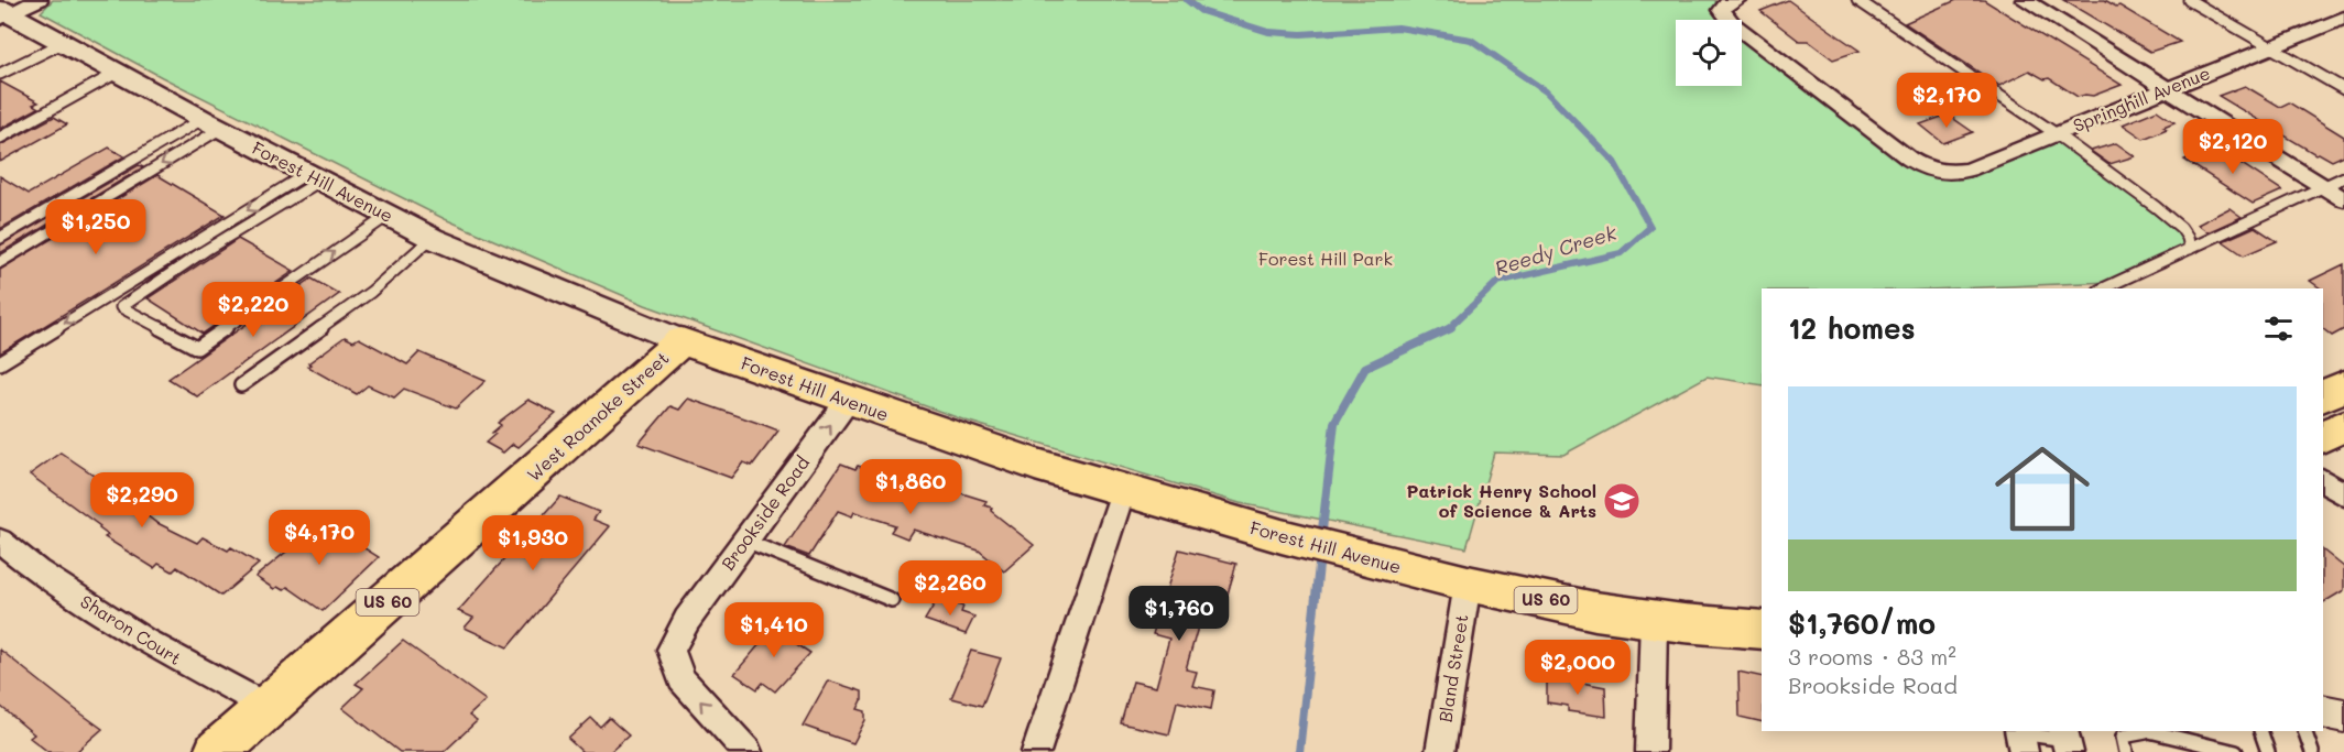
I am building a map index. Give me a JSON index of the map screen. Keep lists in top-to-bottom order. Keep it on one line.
{"streets":{"main road":["Forest Hill Avenue","West Roanoke Street","US 60"],"street":["Springhill Avenue","Brookside Road","Sharon Court","Bland Street"]},"crossings":[["Forest Hill Avenue","West Roanoke Street"],["Forest Hill Avenue","Brookside Road"],["Forest Hill Avenue","Bland Street"],["West Roanoke Street","Sharon Court"]],"one_way":["Brookside Road"],"water":["Reedy Creek"],"parks":["Forest Hill Park"],"places":{"school or university":["Patrick Henry School of Science & Arts"]},"page":{"price":["$2,170","$2,120","$1,250","$2,220","$1,860","$2,290","$4,170","$1,930","$2,260","$1,760","$1,410","$2,000"],"heading":"12 homes","list":[{"name":"$1,760/mo","note":"3 rooms · 83 m² · Brookside Road"}]}}
